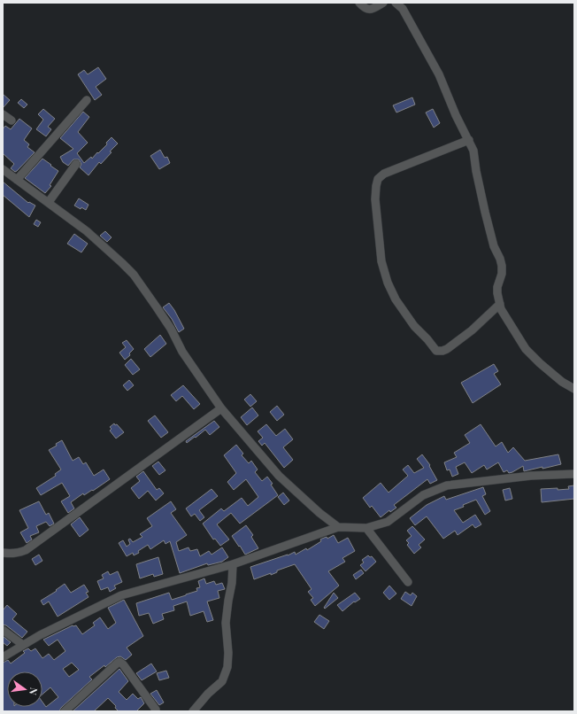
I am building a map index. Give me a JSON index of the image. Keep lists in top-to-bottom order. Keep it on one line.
{"north":"right"}
